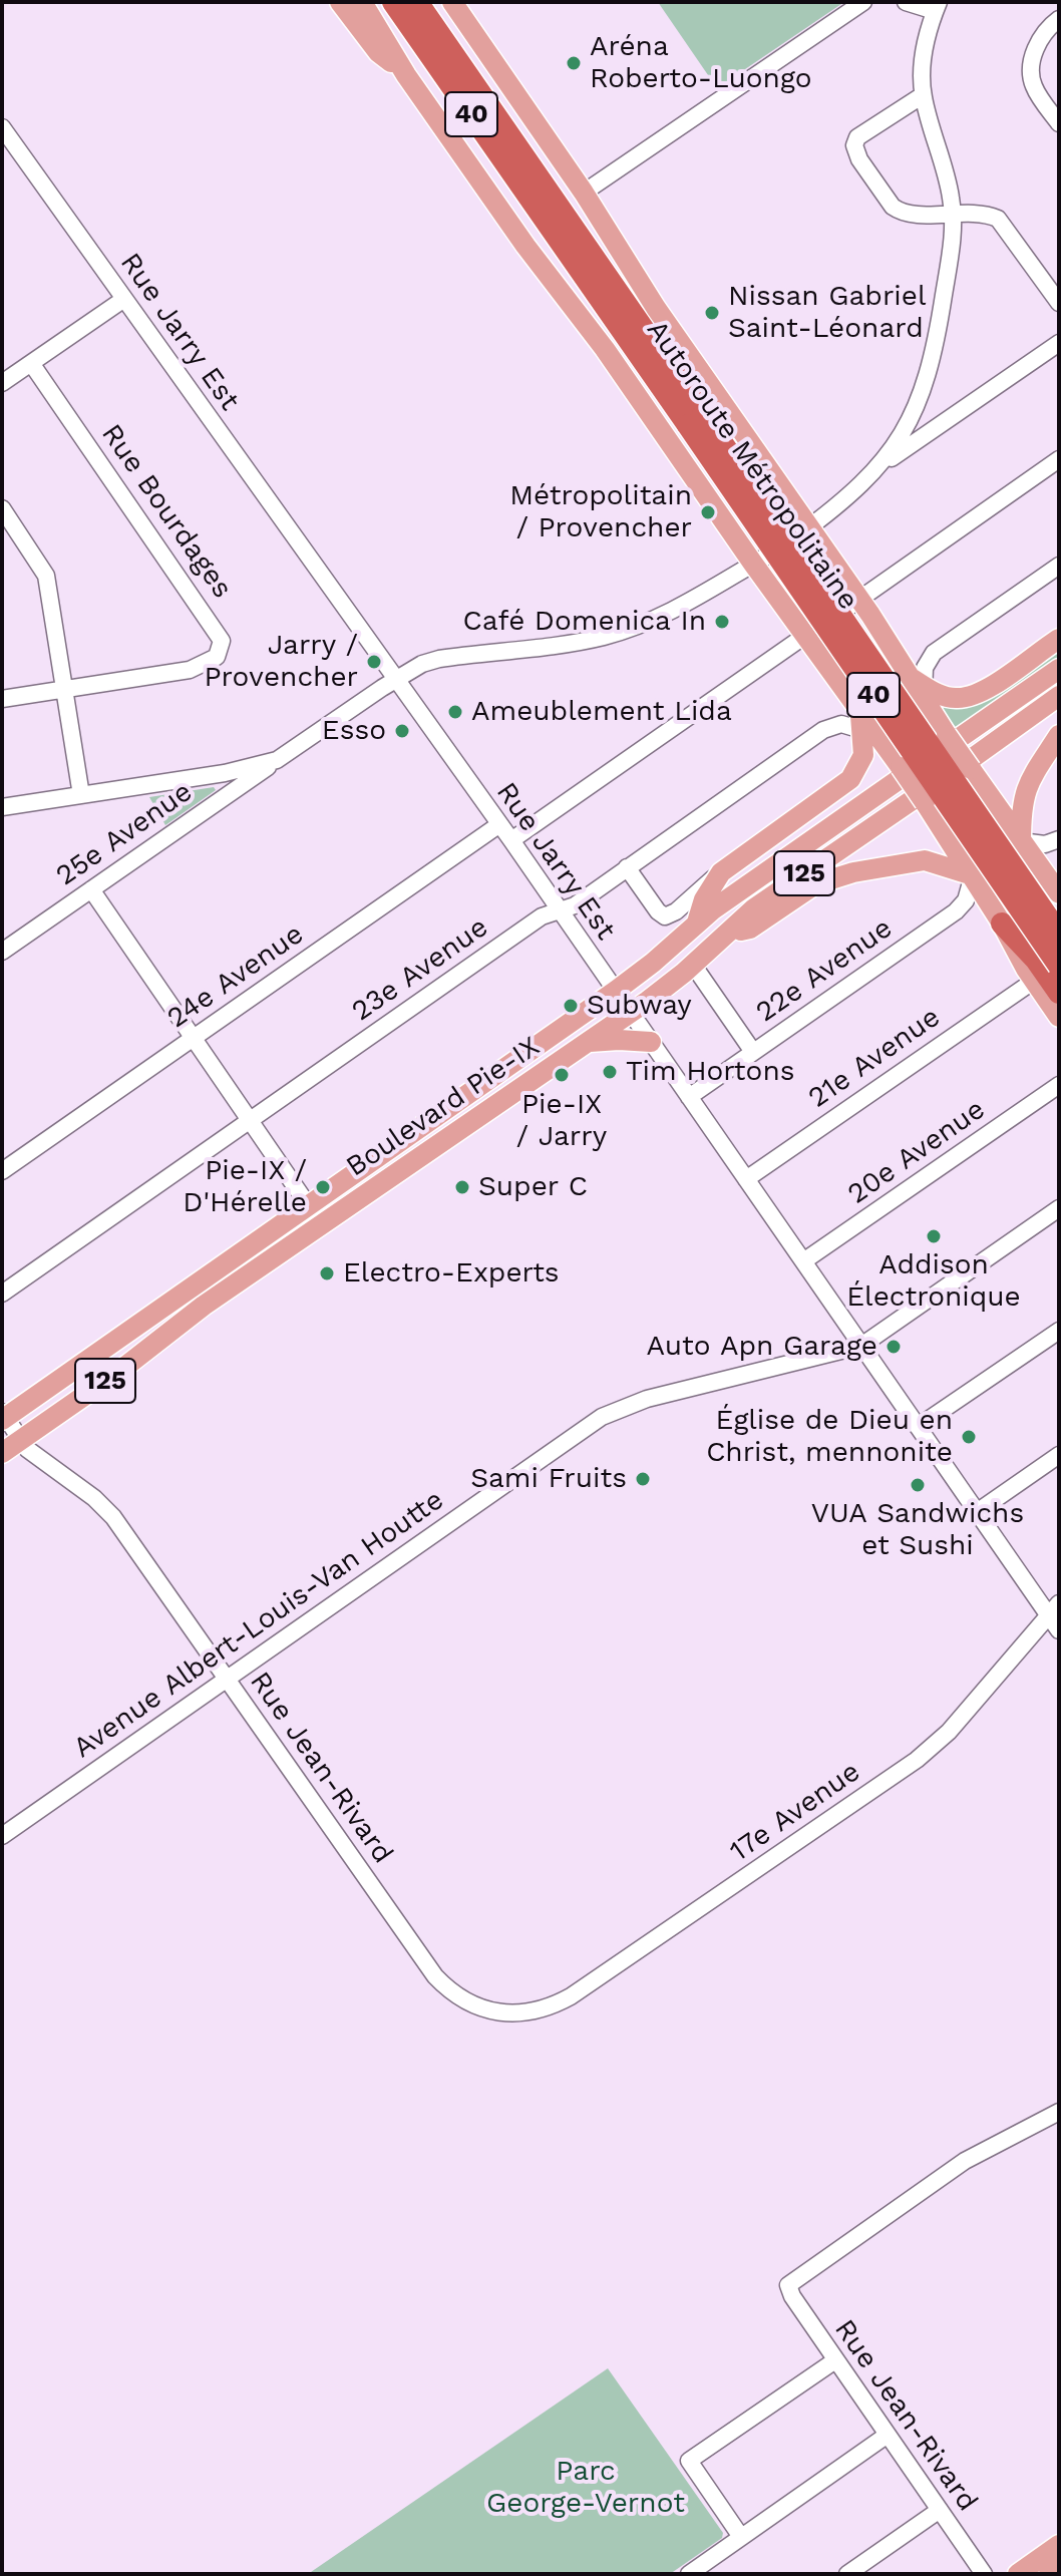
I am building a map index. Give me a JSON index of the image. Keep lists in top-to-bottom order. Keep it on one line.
{"streets":{"highway":["40","Autoroute Métropolitaine"],"main road":["125","Boulevard Pie-IX"],"street":["Rue Jarry Est","Rue Bourdages","25e Avenue","23e Avenue","22e Avenue","24e Avenue","21e Avenue","20e Avenue","Avenue Albert-Louis-Van Houtte","Rue Jean-Rivard","17e Avenue"]},"crossings":[["Rue Jarry Est","25e Avenue"],["Rue Jarry Est","23e Avenue"],["Rue Jarry Est","22e Avenue"],["Rue Jarry Est","24e Avenue"],["Rue Jarry Est","21e Avenue"],["Rue Jarry Est","Boulevard Pie-IX"],["Rue Jarry Est","20e Avenue"],["Rue Jarry Est","Avenue Albert-Louis-Van Houtte"],["Rue Jarry Est","17e Avenue"],["Boulevard Pie-IX","Rue Jean-Rivard"],["Avenue Albert-Louis-Van Houtte","Rue Jean-Rivard"],["Rue Jean-Rivard","17e Avenue"]],"parks":["Parc George-Vernot"],"places":["Aréna Roberto-Luongo","Nissan Gabriel Saint-Léonard","Métropolitain / Provencher","Café Domenica In","Jarry / Provencher","Ameublement Lida","Esso","Subway","Tim Hortons","Pie-IX / Jarry","Pie-IX / D'Hérelle","Super C","Addison Électronique","Electro-Experts","Auto Apn Garage","Église de Dieu en Christ, mennonite","Sami Fruits","VUA Sandwichs et Sushi"]}
